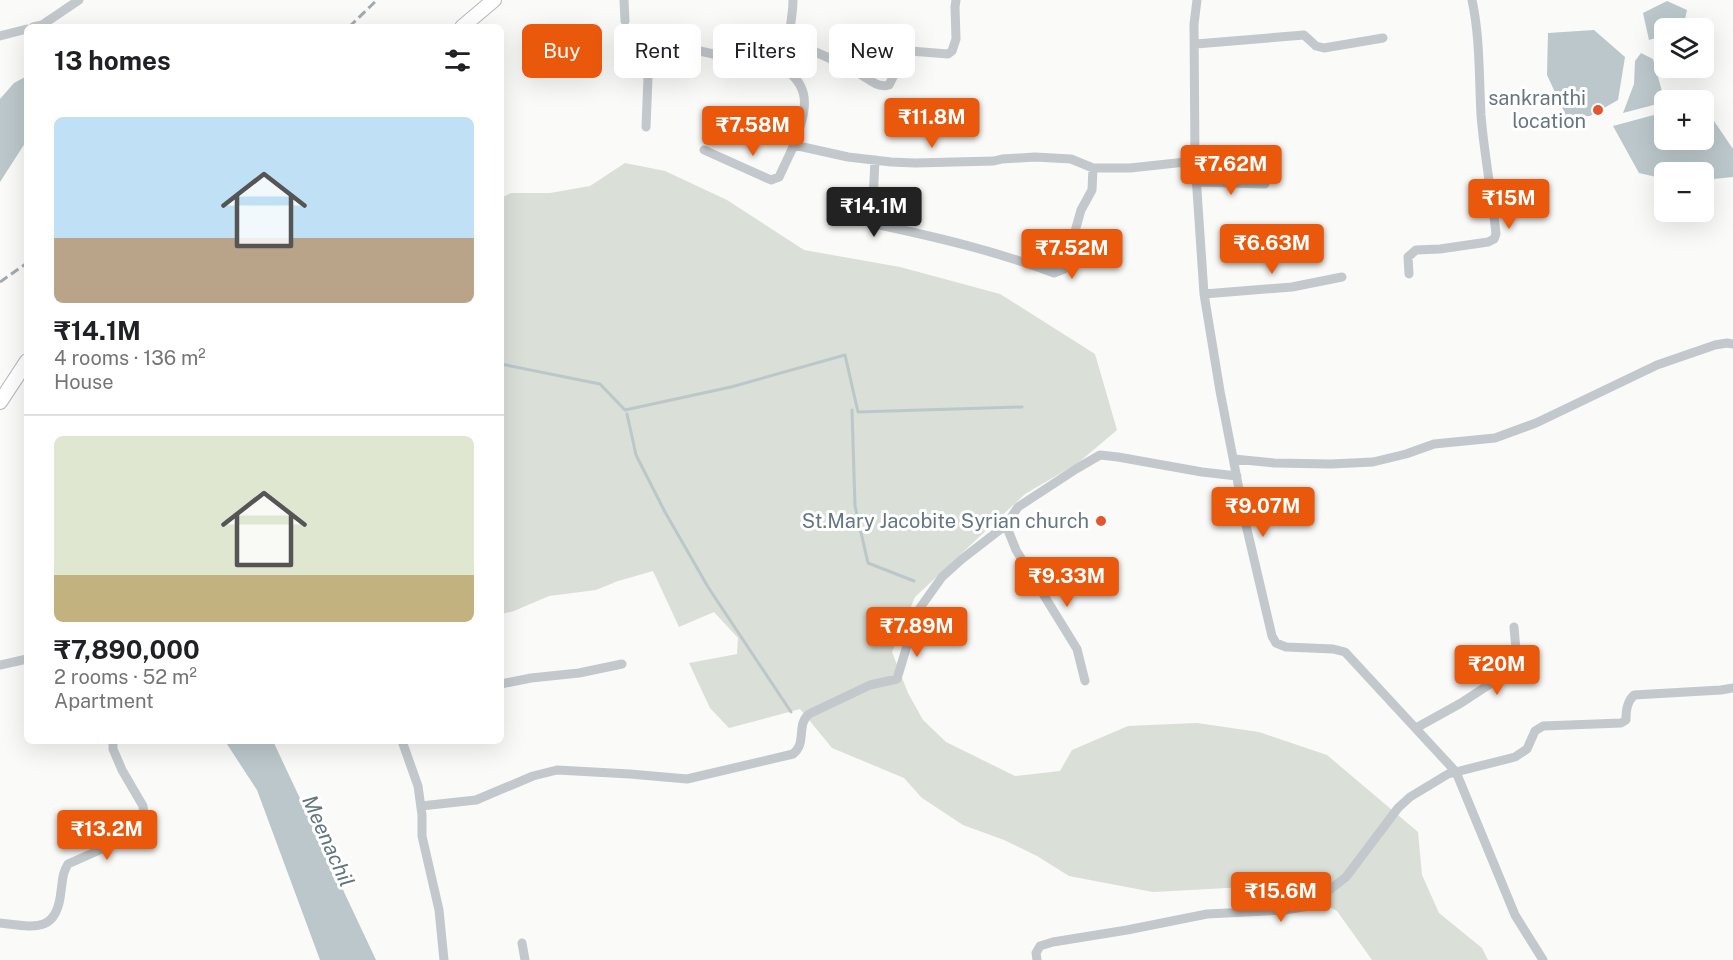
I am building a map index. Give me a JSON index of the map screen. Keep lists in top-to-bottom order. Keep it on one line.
{"water":["Meenachil"],"places":["sankranthi location","St.Mary Jacobite Syrian church"],"page":{"map_buttons":["+","−"],"chip":["Buy","Rent","Filters","New"],"heading":"13 homes","list":[{"name":"₹14.1M","note":"4 rooms · 136 m² · House"},{"name":"₹7,890,000","note":"2 rooms · 52 m² · Apartment"}],"price":["₹11.8M","₹7.58M","₹7.62M","₹15M","₹14.1M","₹6.63M","₹7.52M","₹9.07M","₹9.33M","₹7.89M","₹20M","₹13.2M","₹15.6M"]}}
